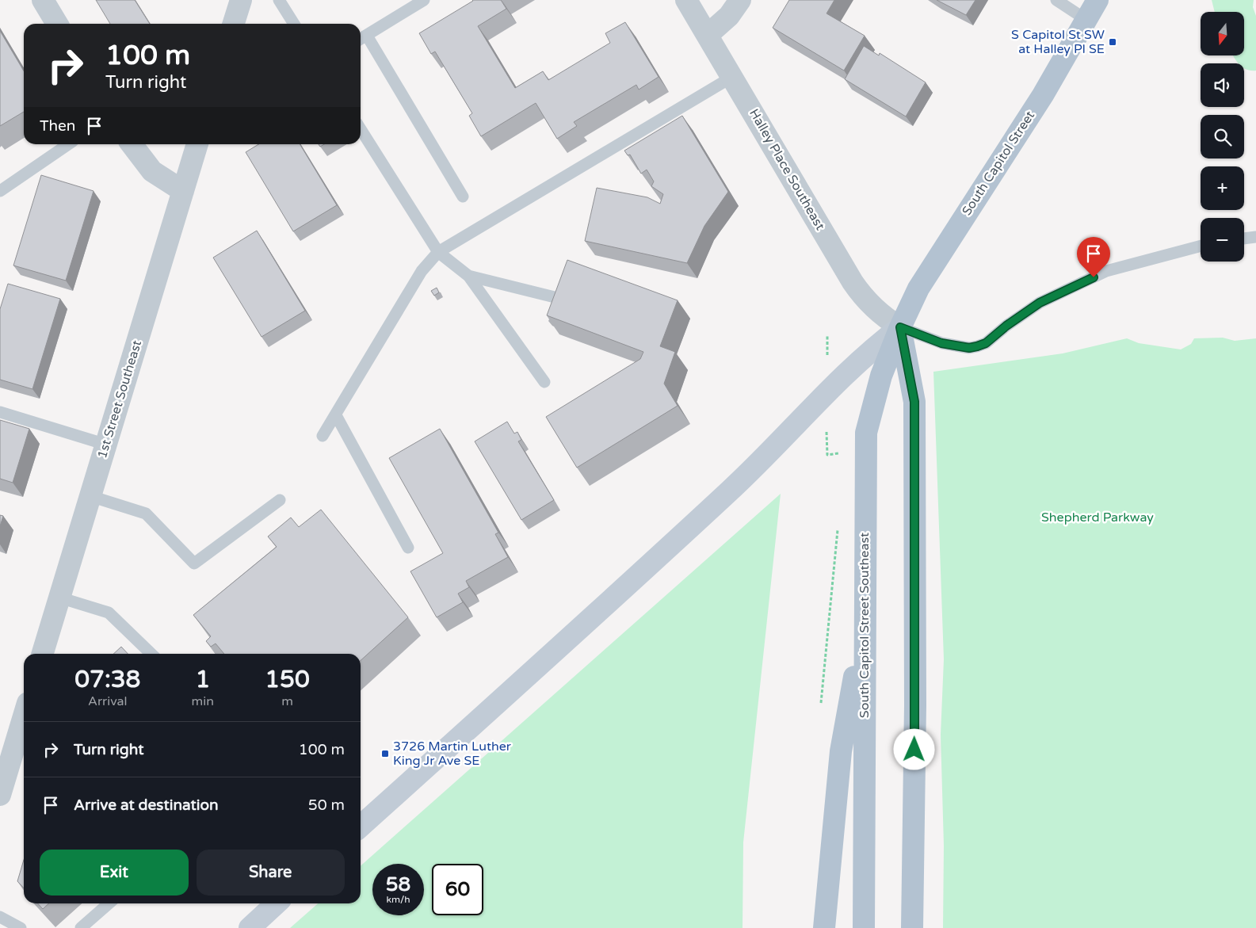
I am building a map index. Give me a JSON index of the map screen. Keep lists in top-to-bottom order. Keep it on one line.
{"streets":{"main road":["South Capitol Street","South Capitol Street Southeast"],"street":["Halley Place Southeast","1st Street Southeast"]},"crossings":[["South Capitol Street","Halley Place Southeast"],["South Capitol Street","South Capitol Street Southeast"],["Halley Place Southeast","South Capitol Street Southeast"]],"parks":["Shepherd Parkway"],"places":{"transit":["S Capitol St SW at Halley Pl SE","3726 Martin Luther King Jr Ave SE"]},"north":"bottom","page":{"map_buttons":["+","−"],"turn":["100 m","Turn right"],"then":"Then","eta":["07:38","Arrival","1","min","150","m"],"list":[{"name":"Turn right","value":"100 m"},{"name":"Arrive at destination","value":"50 m"}],"buttons":["Exit","Share"],"speed":"58 km/h","limit":"60"}}
